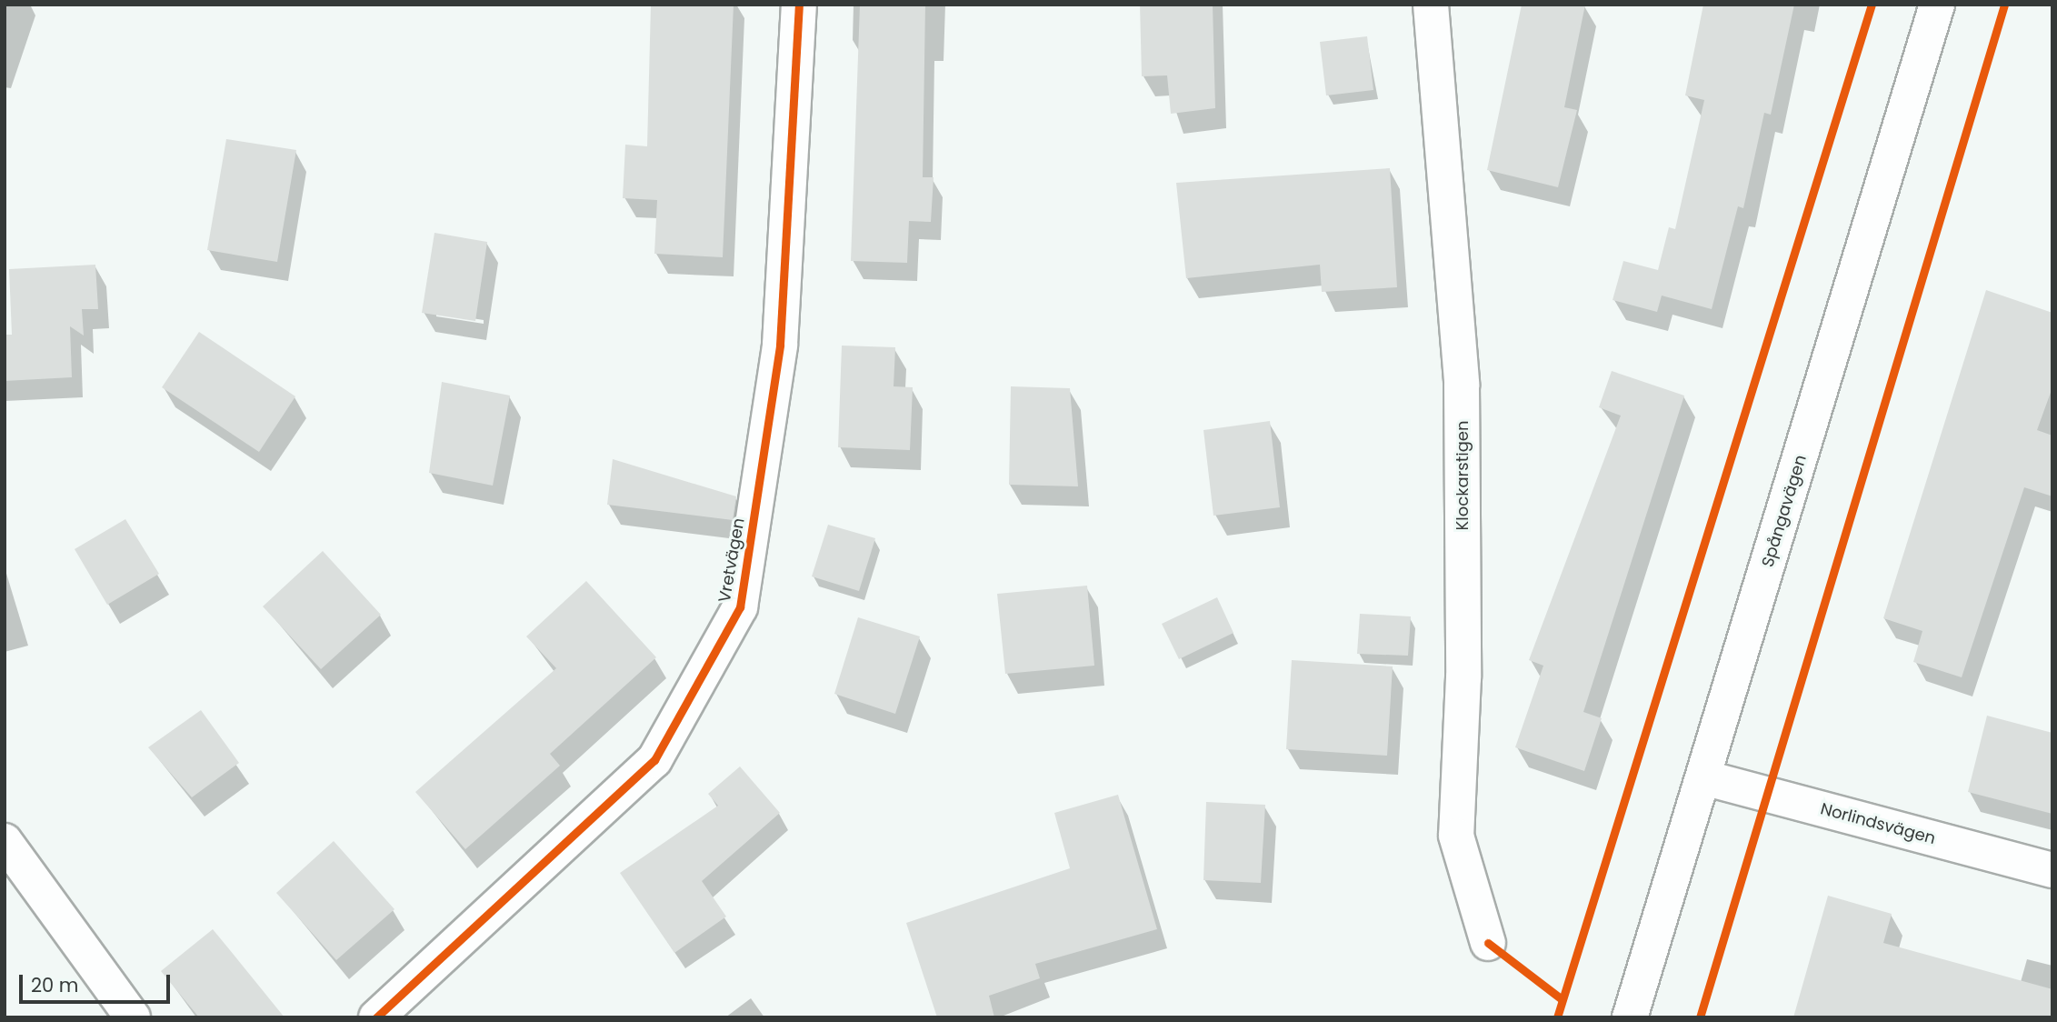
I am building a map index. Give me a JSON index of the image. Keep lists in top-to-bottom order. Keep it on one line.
{"streets":{"street":["Klockarstigen","Spångavägen","Vretvägen","Norlindsvägen"]},"crossings":[["Spångavägen","Norlindsvägen"]],"scale_bar":"20 m"}
